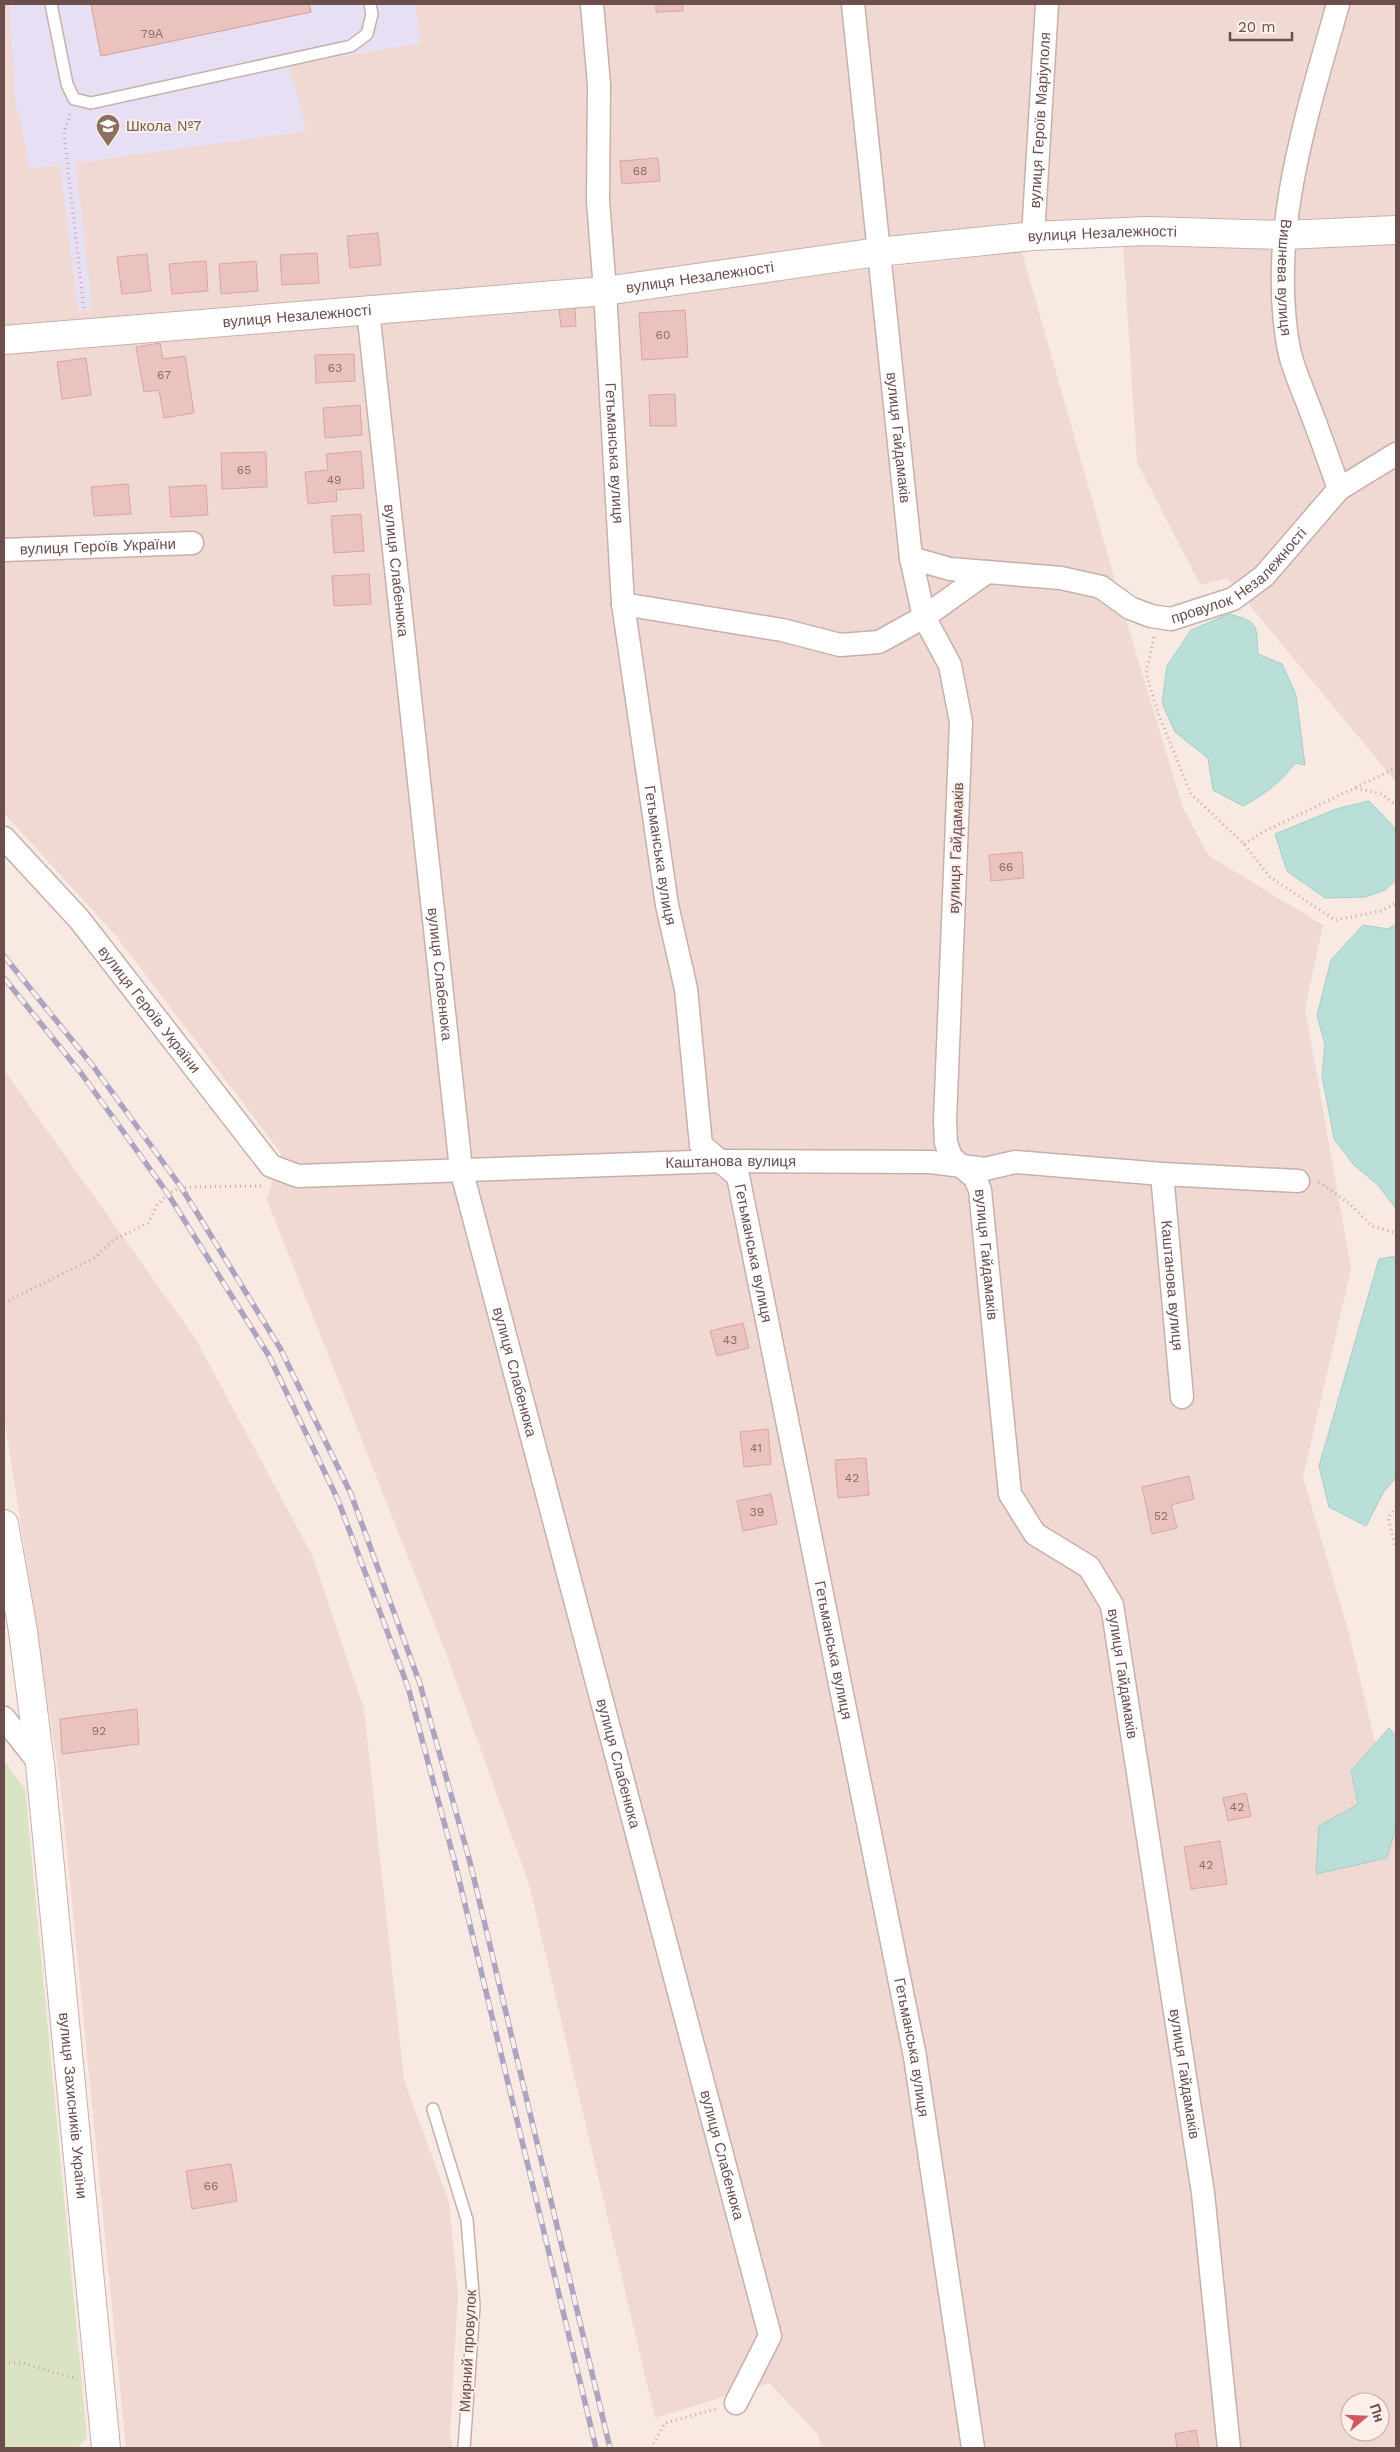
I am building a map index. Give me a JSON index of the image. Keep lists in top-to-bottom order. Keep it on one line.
{"streets":{"street":["вулиця Героїв Маріуполя","вулиця Незалежності","Вишнева вулиця","вулиця Гайдамаків","Гетьманська вулиця","вулиця Героїв України","вулиця Слабенюка","провулок Незалежності","Каштанова вулиця","вулиця Захисників України"],"lane":["Мирний провулок"]},"crossings":[["вулиця Героїв Маріуполя","вулиця Незалежності"],["вулиця Незалежності","Вишнева вулиця"],["вулиця Незалежності","вулиця Гайдамаків"],["вулиця Незалежності","Гетьманська вулиця"],["вулиця Незалежності","вулиця Слабенюка"],["Вишнева вулиця","провулок Незалежності"],["вулиця Гайдамаків","провулок Незалежності"],["вулиця Гайдамаків","Каштанова вулиця"],["Гетьманська вулиця","Каштанова вулиця"],["вулиця Героїв України","Каштанова вулиця"],["вулиця Слабенюка","Каштанова вулиця"]],"places":{"school or university":["Школа №7"]},"house_numbers":["79А","68","60","63","67","65","49","66","43","41","42","39","52","92","42","42","66"],"scale_bar":"20 m","north":"right"}
